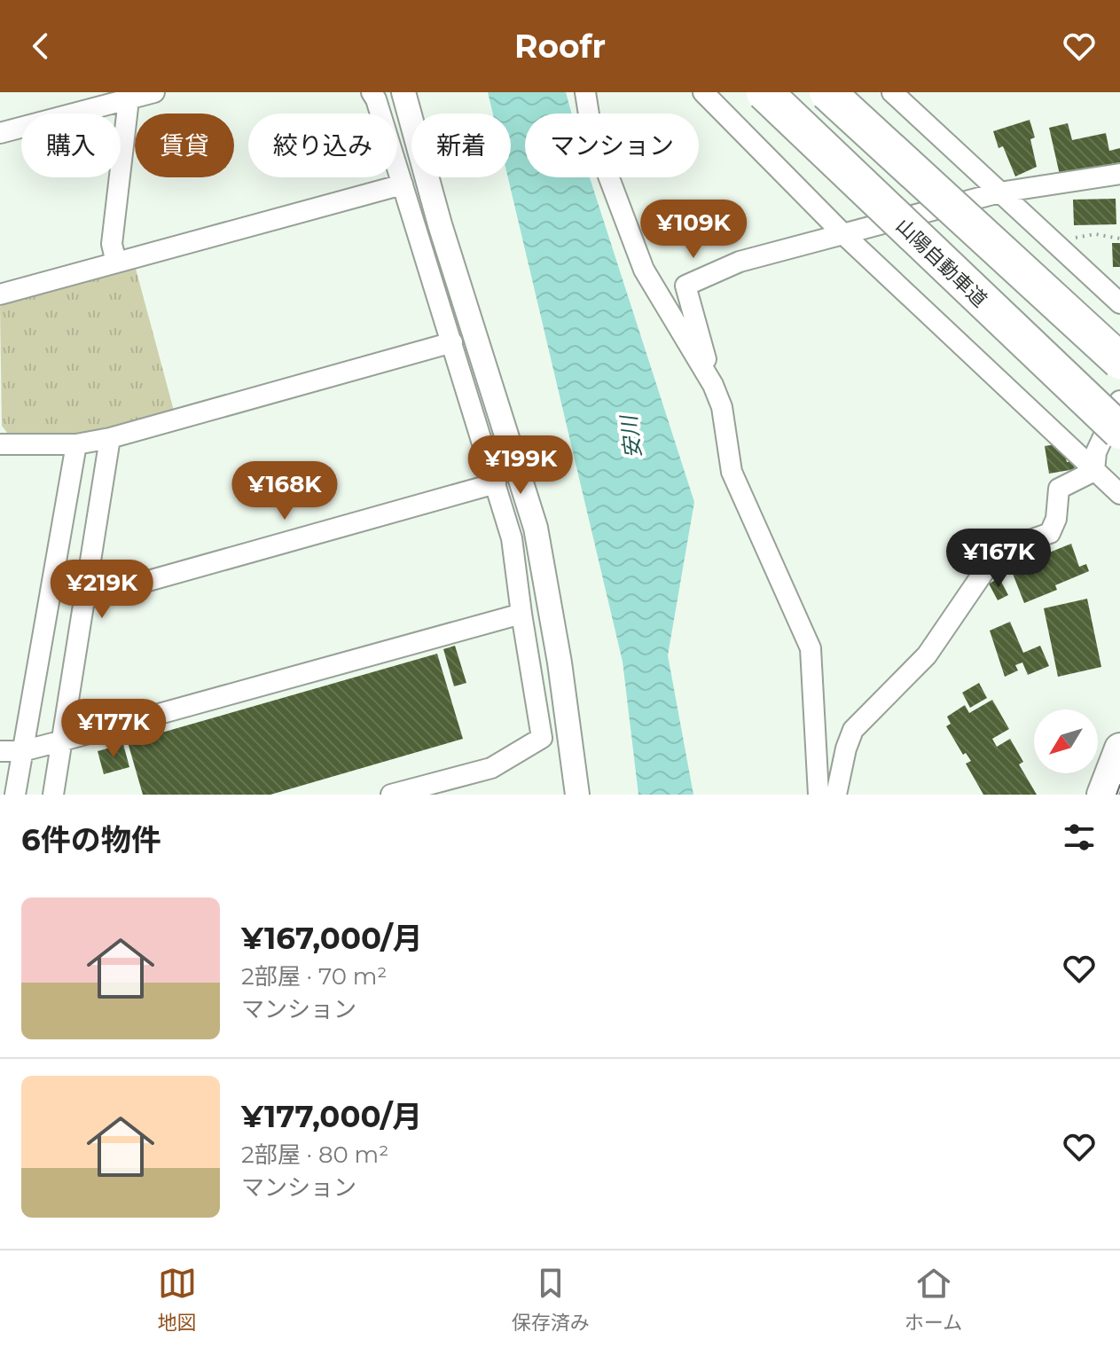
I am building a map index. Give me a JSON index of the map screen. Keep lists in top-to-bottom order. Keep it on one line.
{"streets":{"highway":["山陽自動車道"]},"water":["安川"],"north":"bottom left","page":{"header":"Roofr","chip":["購入","賃貸","絞り込み","新着","マンション"],"price":["¥109K","¥199K","¥168K","¥167K","¥219K","¥177K"],"heading":"6件の物件","list":[{"name":"¥167,000/月","note":"2部屋 · 70 m² · マンション"},{"name":"¥177,000/月","note":"2部屋 · 80 m² · マンション"}],"tabs":["地図","保存済み","ホーム"]}}
